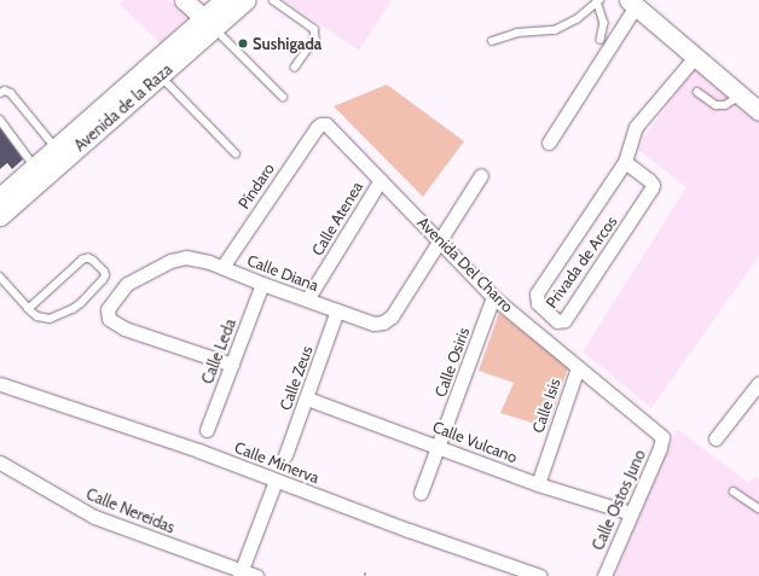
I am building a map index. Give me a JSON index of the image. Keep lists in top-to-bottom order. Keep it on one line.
{"streets":{"main road":["Avenida de la Raza"],"street":["Píndaro","Calle Atenea","Privada de Arcos","Avenida Del Charro","Calle Diana","Calle Leda","Calle Osiris","Calle Zeus","Calle Isis","Calle Vulcano","Calle Minerva","Calle Ostos Juno","Calle Nereidas"]},"crossings":[["Píndaro","Avenida Del Charro"],["Píndaro","Calle Diana"],["Calle Atenea","Avenida Del Charro"],["Calle Atenea","Calle Diana"],["Avenida Del Charro","Calle Diana"],["Avenida Del Charro","Calle Osiris"],["Avenida Del Charro","Calle Isis"],["Avenida Del Charro","Calle Ostos Juno"],["Calle Diana","Calle Leda"],["Calle Diana","Calle Zeus"],["Calle Osiris","Calle Vulcano"],["Calle Zeus","Calle Vulcano"],["Calle Isis","Calle Vulcano"],["Calle Vulcano","Calle Ostos Juno"]],"places":["Sushigada"]}
